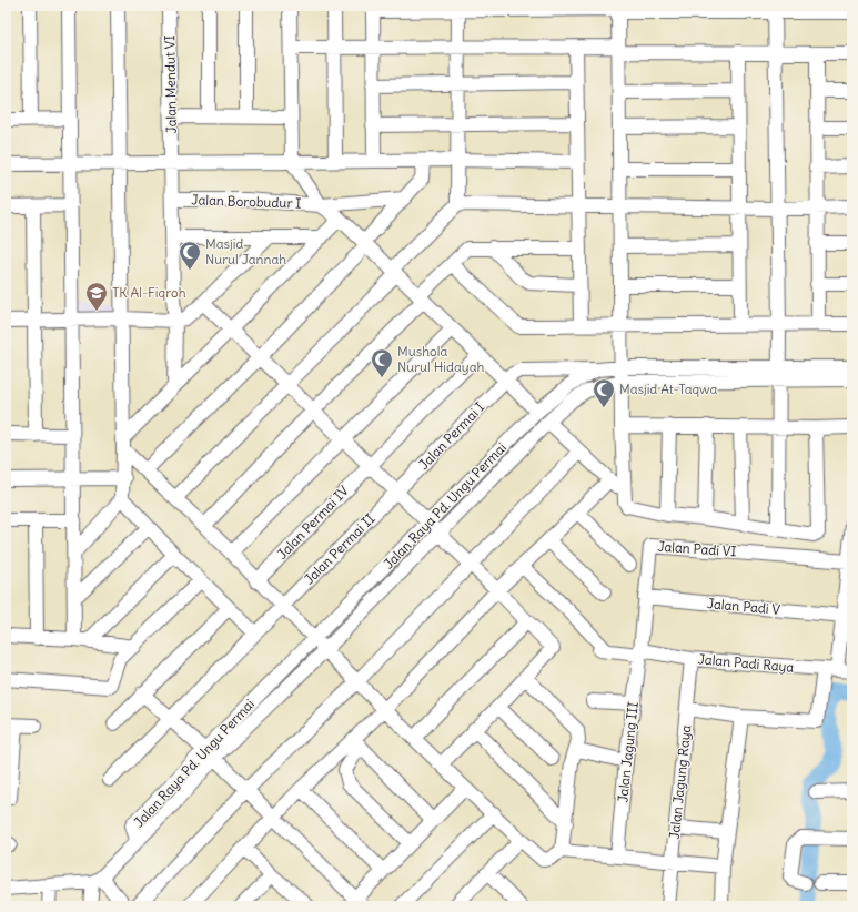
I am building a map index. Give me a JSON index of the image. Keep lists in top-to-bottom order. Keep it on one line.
{"streets":{"street":["Jalan Mendut VI","Jalan Borobudur I","Jalan Permai I","Jalan Raya Pd. Ungu Permai","Jalan Permai IV","Jalan Permai II","Jalan Padi VI","Jalan Padi V","Jalan Padi Raya","Jalan Jagung III","Jalan Jagung Raya"]},"crossings":[["Jalan Mendut VI","Jalan Borobudur I"],["Jalan Permai I","Jalan Raya Pd. Ungu Permai"],["Jalan Permai I","Jalan Permai II"],["Jalan Padi VI","Jalan Padi V"],["Jalan Padi VI","Jalan Padi Raya"],["Jalan Padi VI","Jalan Jagung III"],["Jalan Padi Raya","Jalan Jagung III"],["Jalan Padi Raya","Jalan Jagung Raya"]],"places":{"mosque":["Masjid Nurul Jannah","Mushola Nurul Hidayah","Masjid At-Taqwa"],"school or university":["TK Al-Fiqroh"]}}
